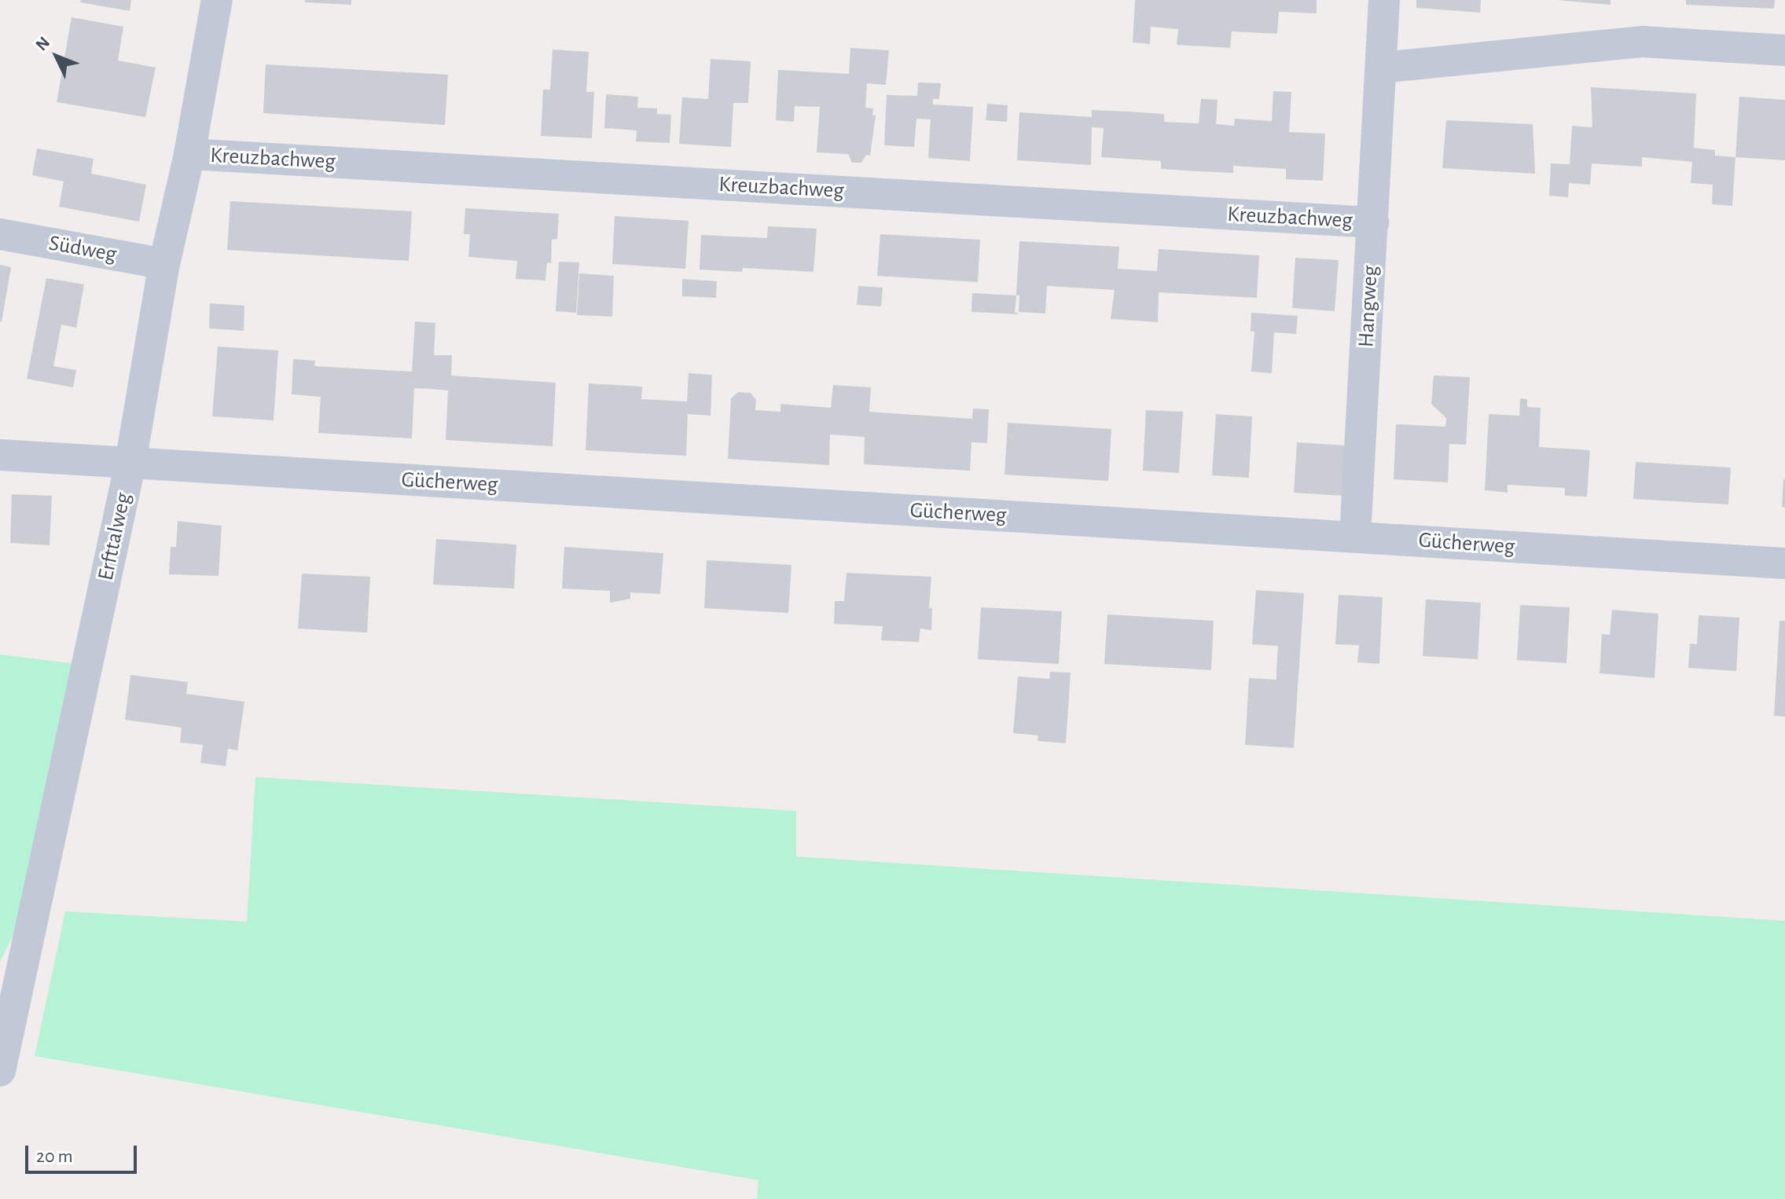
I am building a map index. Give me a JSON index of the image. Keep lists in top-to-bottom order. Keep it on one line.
{"streets":{"street":["Kreuzbachweg","Südweg","Hangweg","Gücherweg","Erfttalweg"]},"crossings":[["Kreuzbachweg","Hangweg"],["Kreuzbachweg","Erfttalweg"],["Südweg","Erfttalweg"],["Hangweg","Gücherweg"],["Gücherweg","Erfttalweg"]],"scale_bar":"20 m","north":"top left"}
